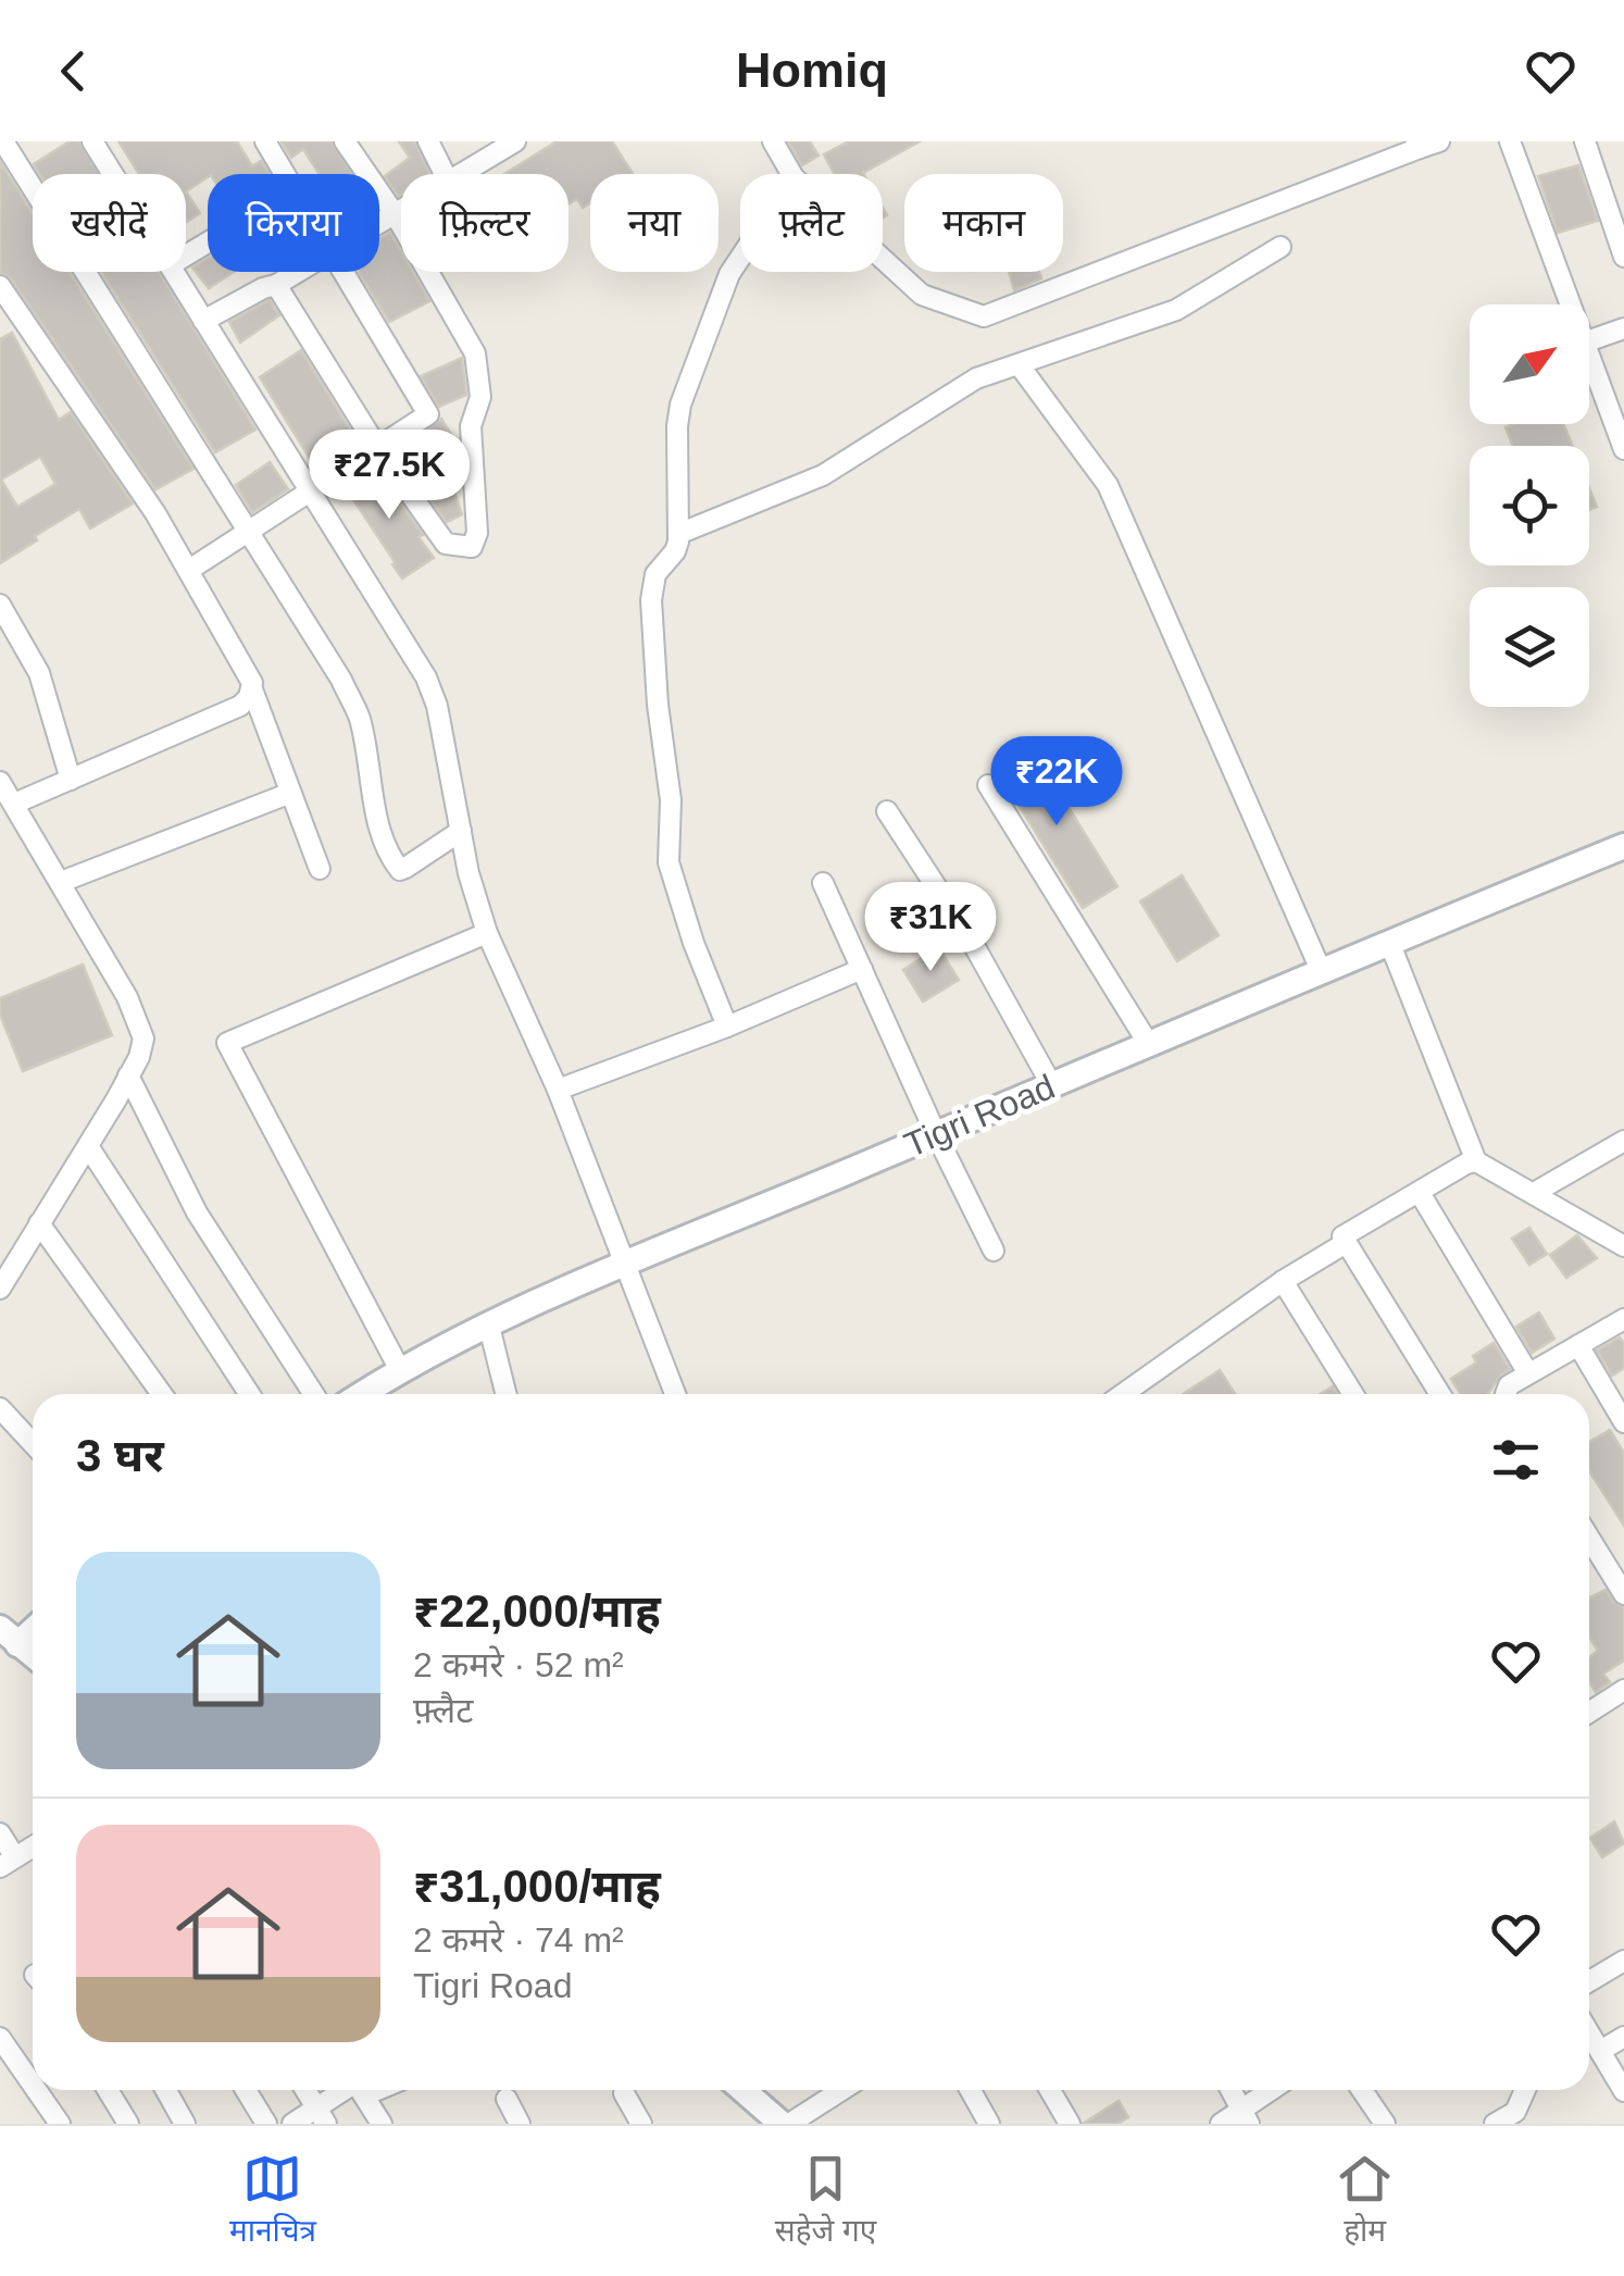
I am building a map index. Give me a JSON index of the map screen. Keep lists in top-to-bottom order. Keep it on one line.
{"streets":{"street":["Tigri Road"]},"north":"top right","page":{"header":"Homiq","chip":["खरीदें","किराया","फ़िल्टर","नया","फ़्लैट","मकान"],"price":["₹27.5K","₹22K","₹31K"],"heading":"3 घर","list":[{"name":"₹22,000/माह","note":"2 कमरे · 52 m² · फ़्लैट"},{"name":"₹31,000/माह","note":"2 कमरे · 74 m² · Tigri Road"}],"tabs":["मानचित्र","सहेजे गए","होम"]}}
